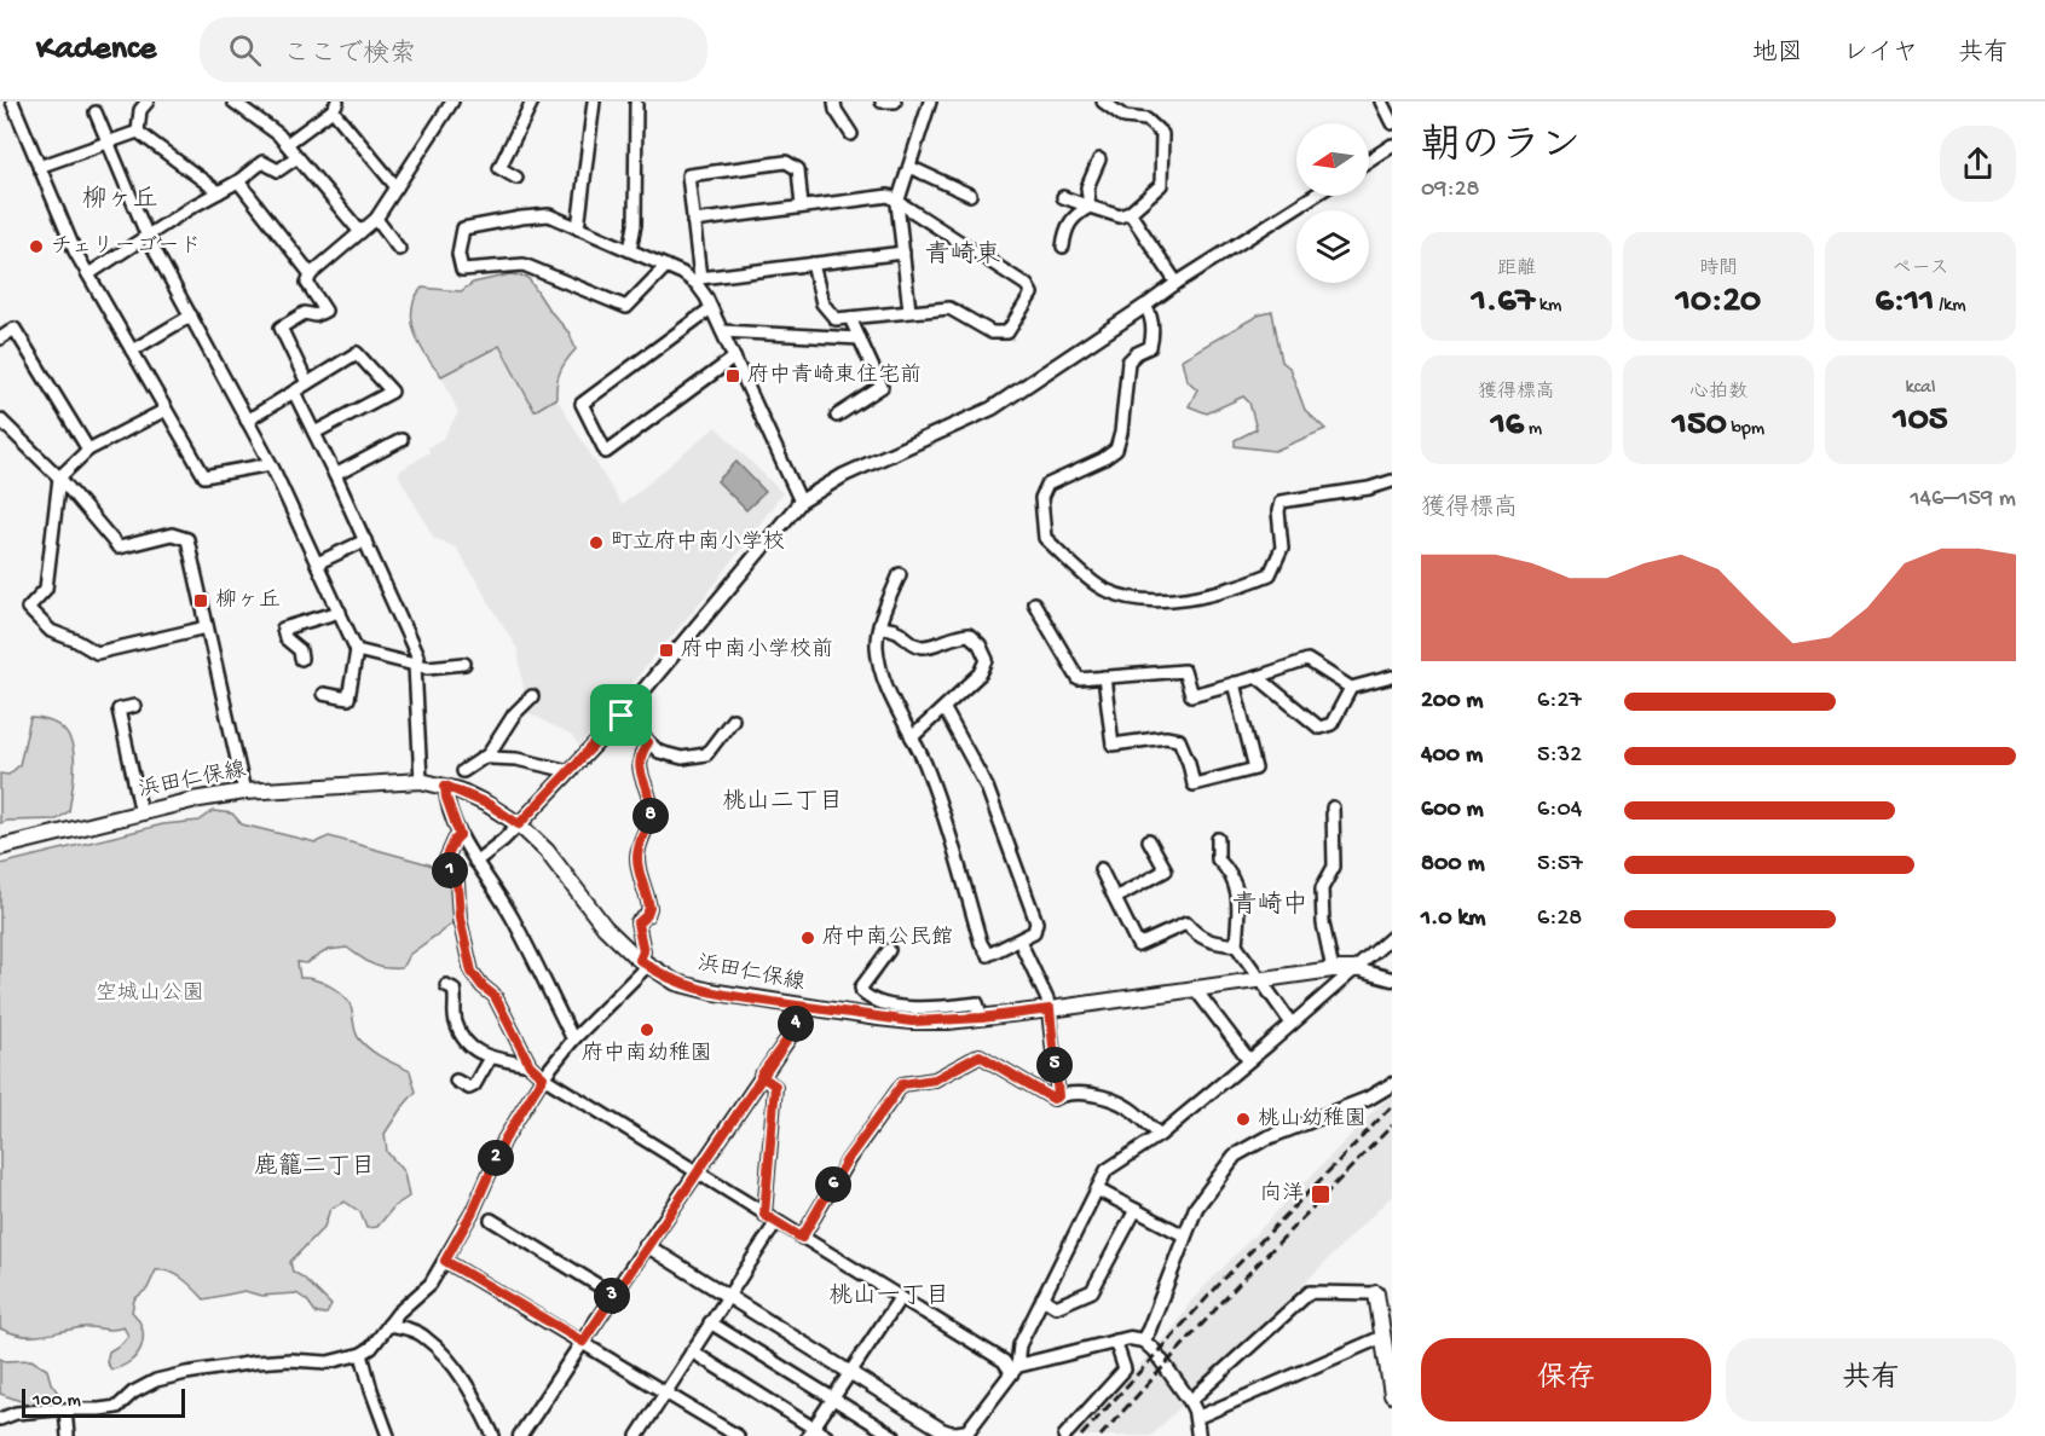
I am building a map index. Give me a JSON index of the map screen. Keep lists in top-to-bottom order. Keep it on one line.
{"streets":{"main road":["浜田仁保線"]},"districts":["柳ヶ丘","青崎東","桃山二丁目","青崎中","鹿籠二丁目","桃山一丁目"],"parks":["空城山公園"],"places":{"other":["チェリーゴード","町立府中南小学校","府中南公民館","府中南幼稚園","桃山幼稚園"],"transit":["府中青崎東住宅前","柳ヶ丘","府中南小学校前","向洋"]},"scale_bar":"100 m","north":"left","page":{"header":"Kadence","search":"ここで検索","nav":["地図","レイヤ","共有"],"heading":["朝のラン","09:28"],"stats":[["距離","1.67 km"],["時間","10:20"],["ペース","6:11 /km"],["獲得標高","16 m"],["心拍数","150 bpm"],["kcal","105"]],"chart":["獲得標高","146–159 m"],"list":[{"name":"200 m","note":"6:27"},{"name":"400 m","note":"5:32"},{"name":"600 m","note":"6:04"},{"name":"800 m","note":"5:57"},{"name":"1.0 km","note":"6:28"}],"pins":["8","1","4","5","2","6","3"],"buttons":["保存","共有"],"scale":"100 m"}}
